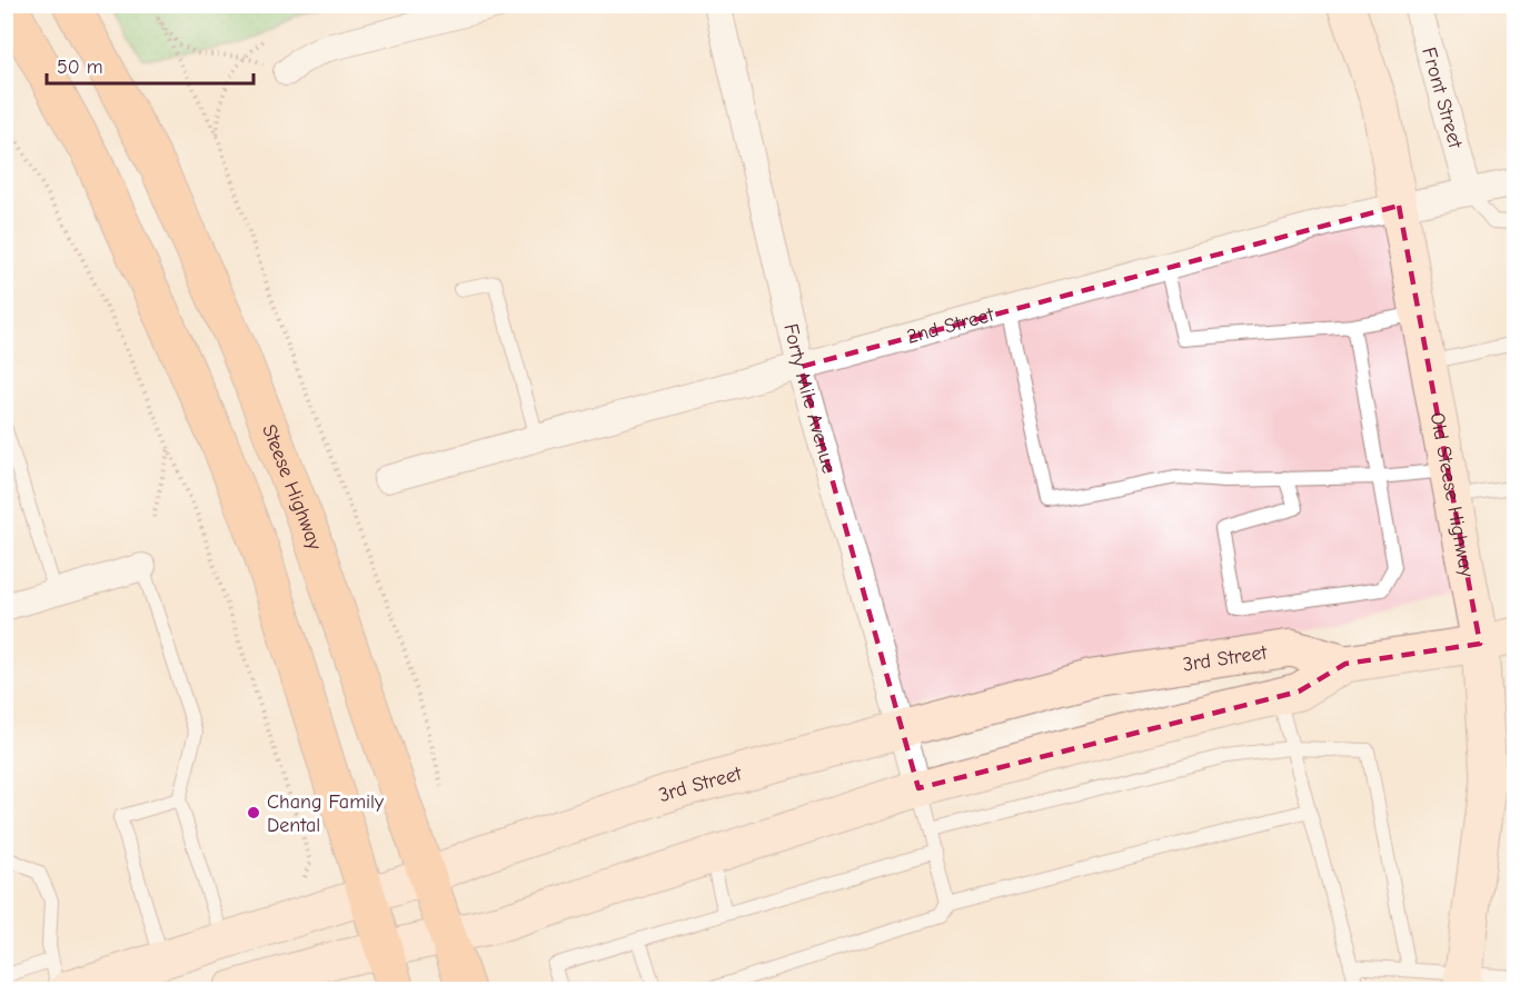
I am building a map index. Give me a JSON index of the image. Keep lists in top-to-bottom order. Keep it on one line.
{"streets":{"highway":["Steese Highway"],"main road":["Old Steese Highway","3rd Street"],"street":["Front Street","2nd Street","Forty Mile Avenue"]},"crossings":[["Front Street","2nd Street"],["2nd Street","Forty Mile Avenue"],["2nd Street","Old Steese Highway"],["Forty Mile Avenue","3rd Street"],["Steese Highway","3rd Street"],["Old Steese Highway","3rd Street"]],"places":["Chang Family Dental"],"scale_bar":"50 m"}
